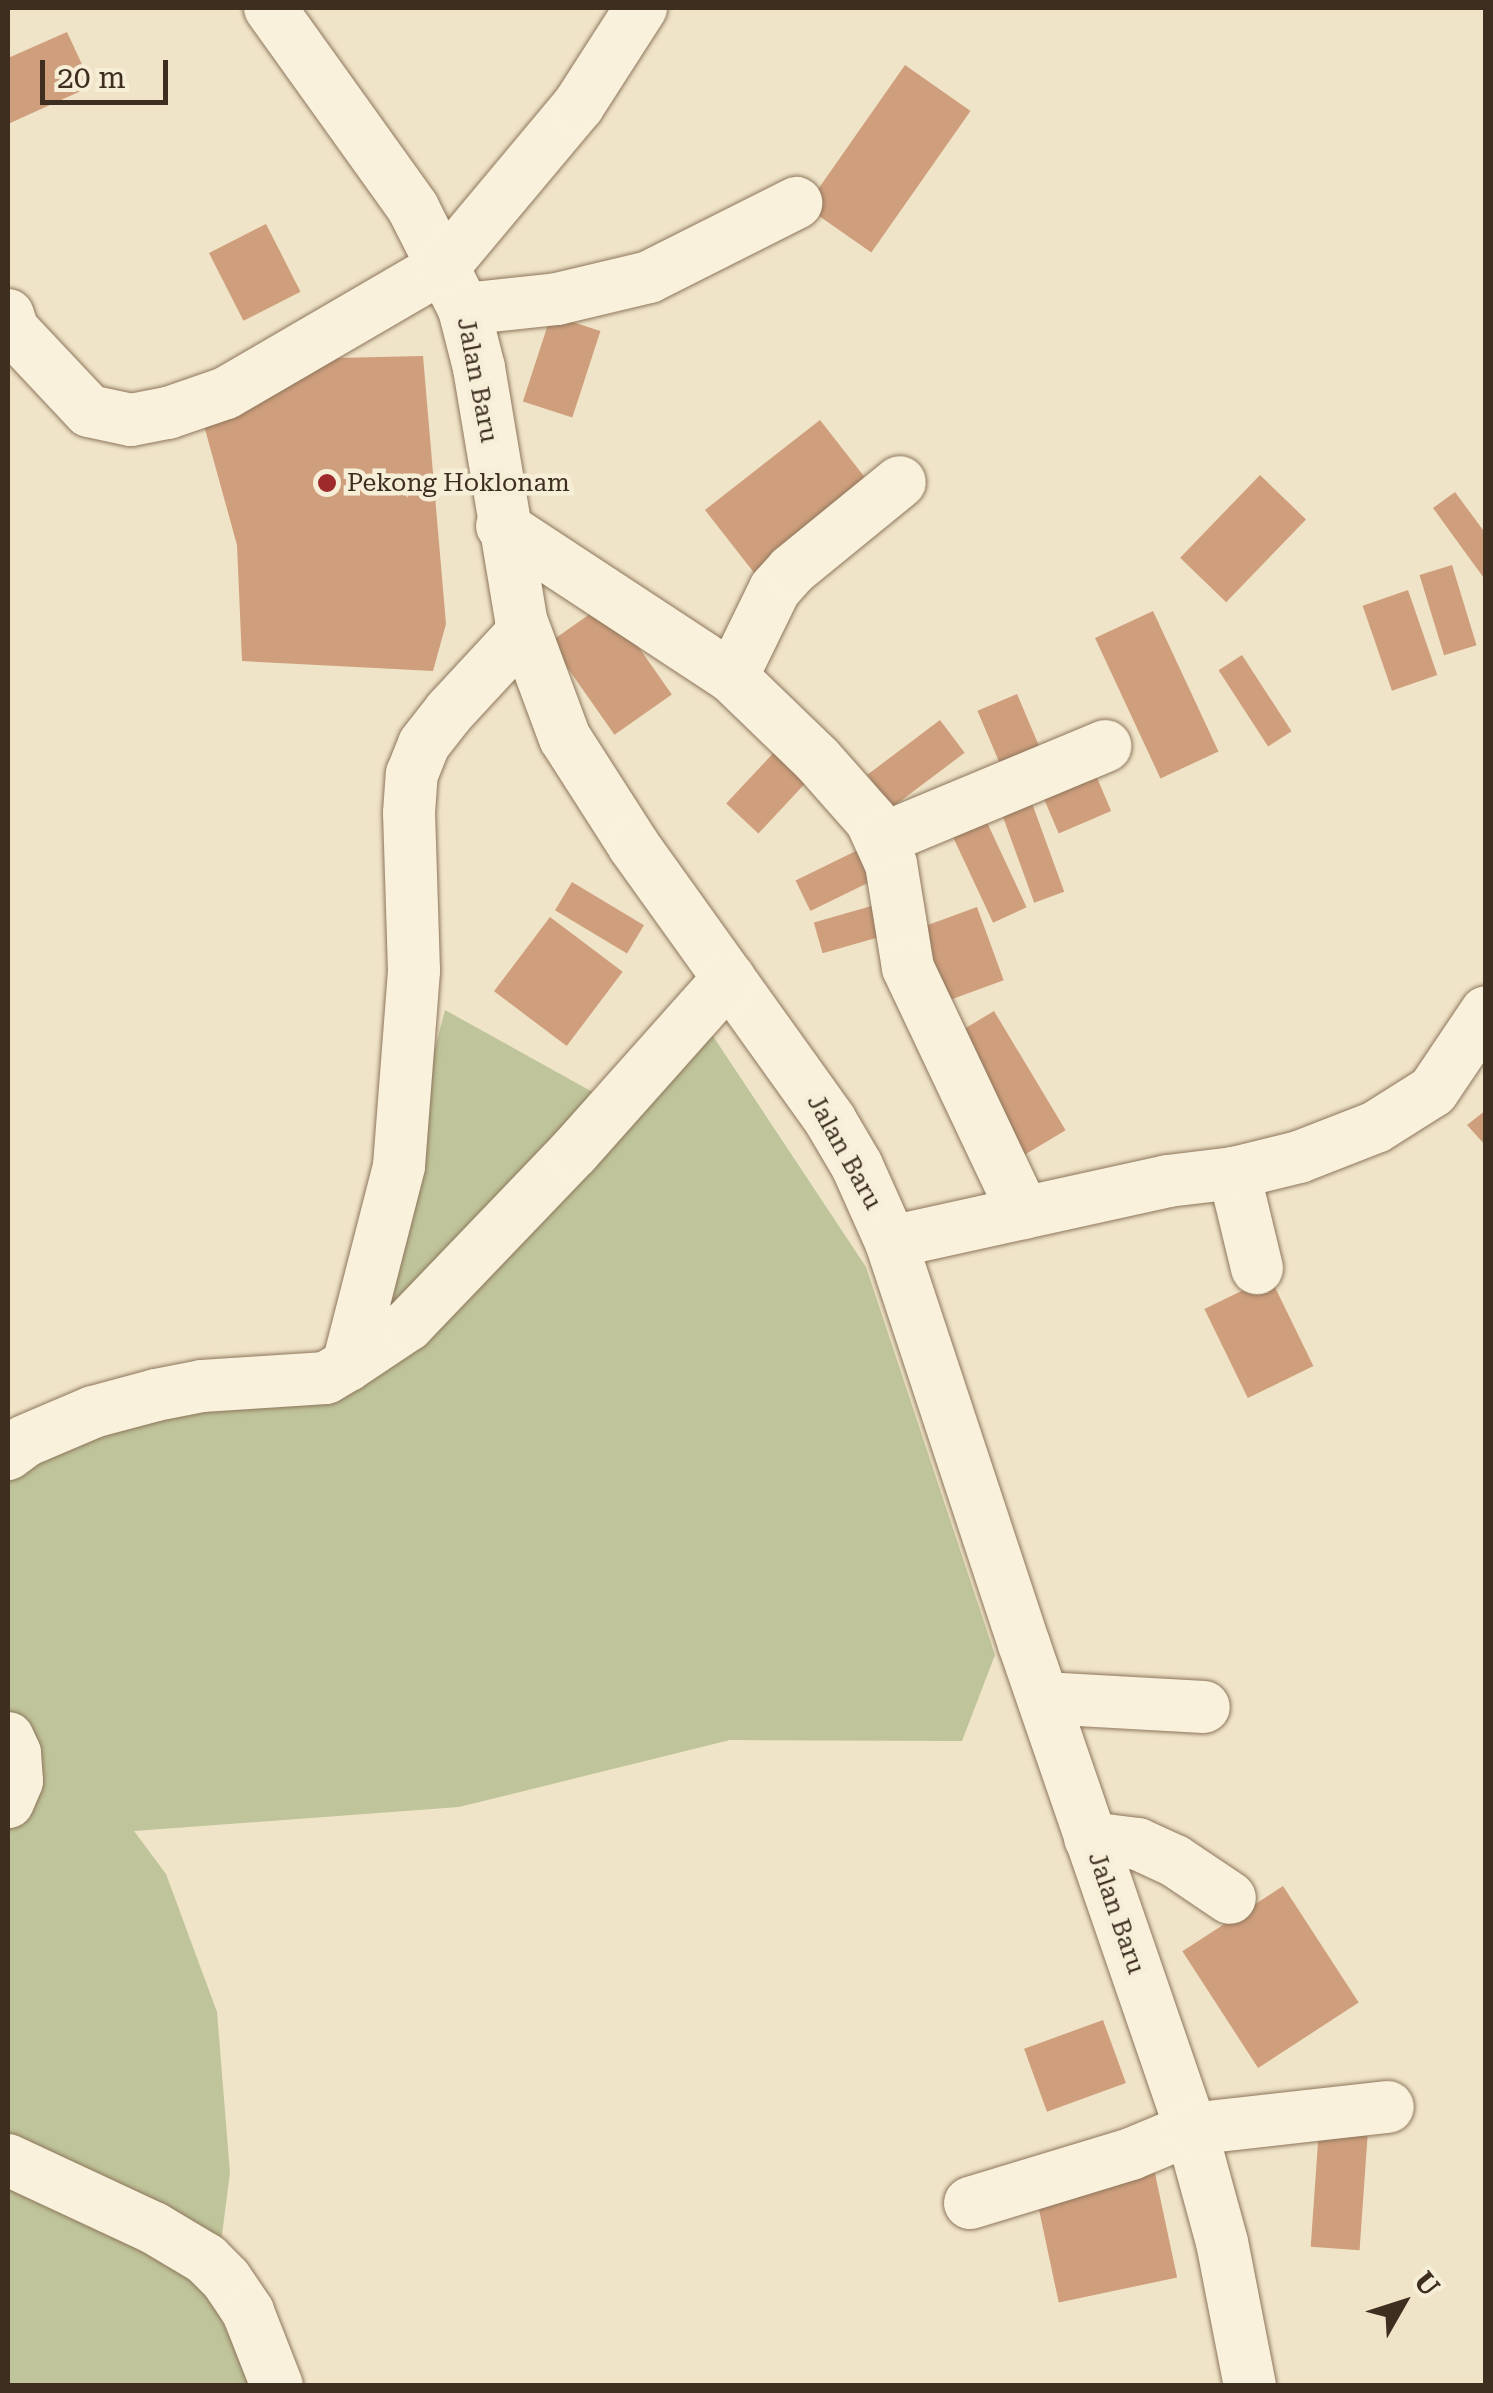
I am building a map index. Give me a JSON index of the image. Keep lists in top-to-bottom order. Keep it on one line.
{"streets":{"street":["Jalan Baru"]},"places":["Pekong Hoklonam"],"scale_bar":"20 m","north":"top right"}
